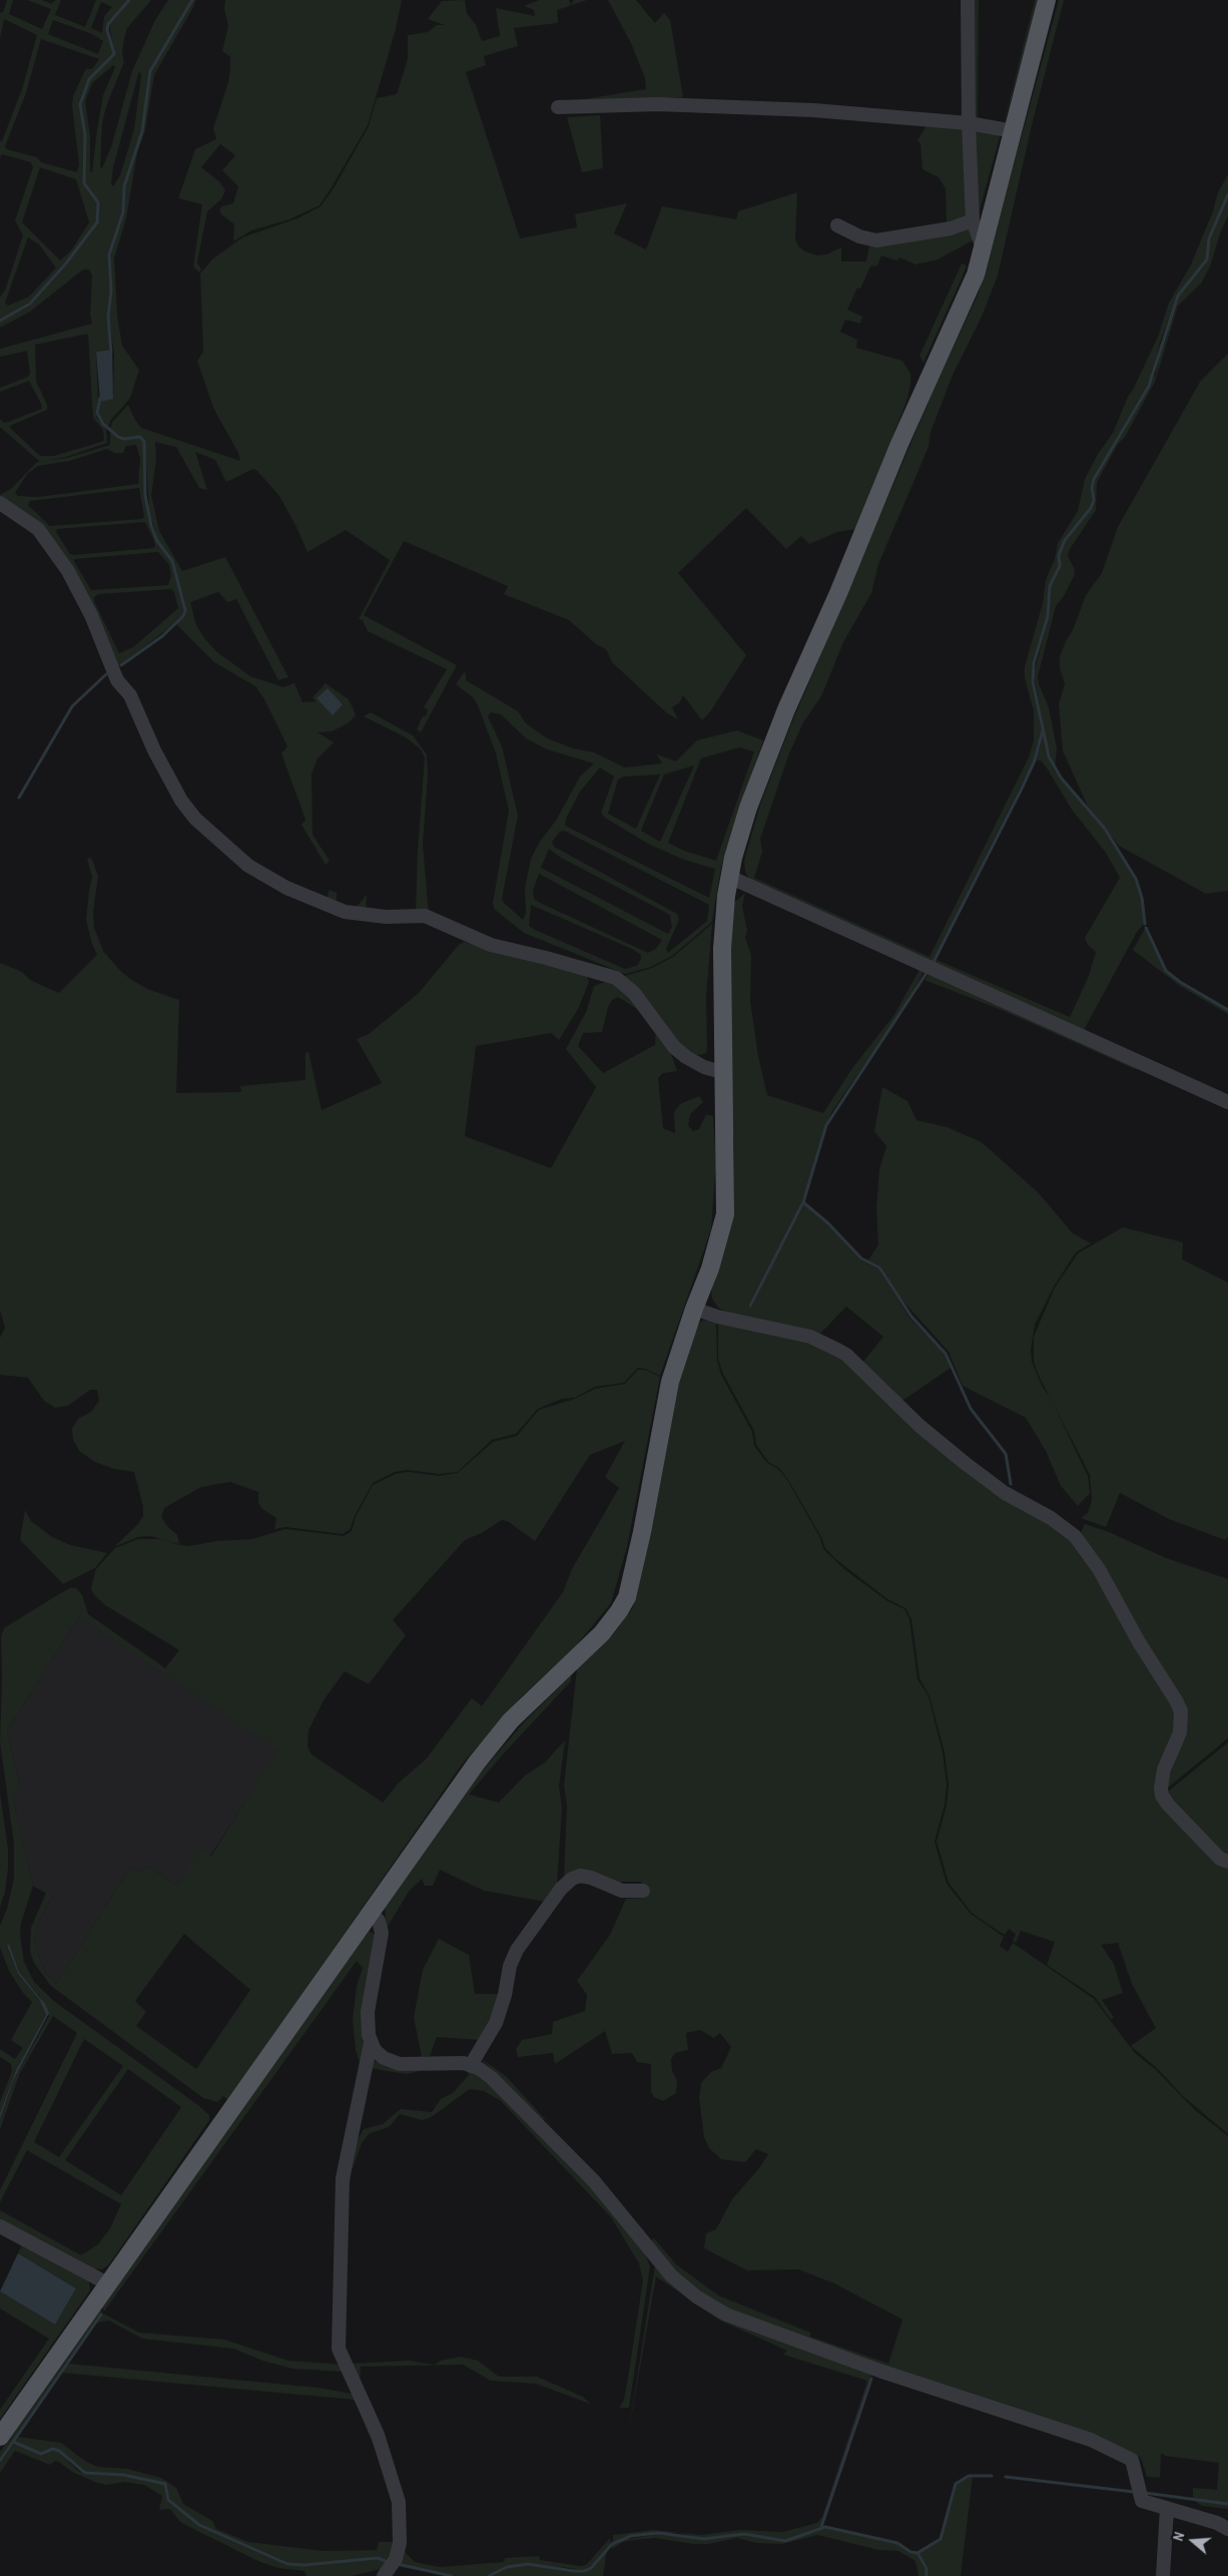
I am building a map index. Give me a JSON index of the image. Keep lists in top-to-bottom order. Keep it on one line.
{"north":"left"}
